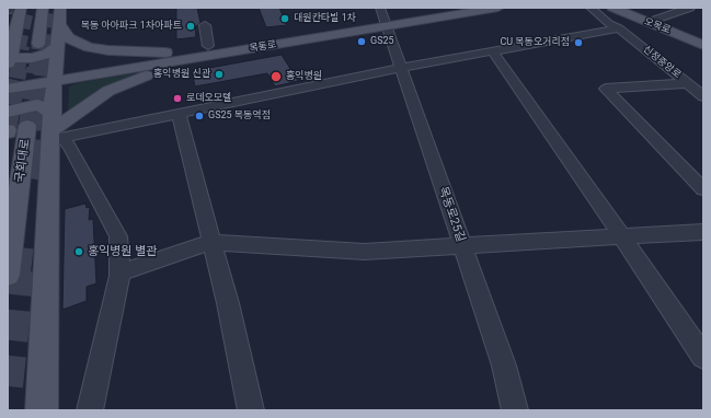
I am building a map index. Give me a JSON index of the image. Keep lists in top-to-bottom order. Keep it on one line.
{"streets":{"main road":["오목로","목동로","국회대로"],"street":["신정중앙로","목동로25길"]},"crossings":[["목동로","목동로25길"]],"places":["대원칸타빌 1차","목동 아아파크 1차아파트","GS25","CU 목동오거리점","홍익병원 신관","홍익병원","로데오모텔","GS25 목동역점","홍익병원 별관"]}
